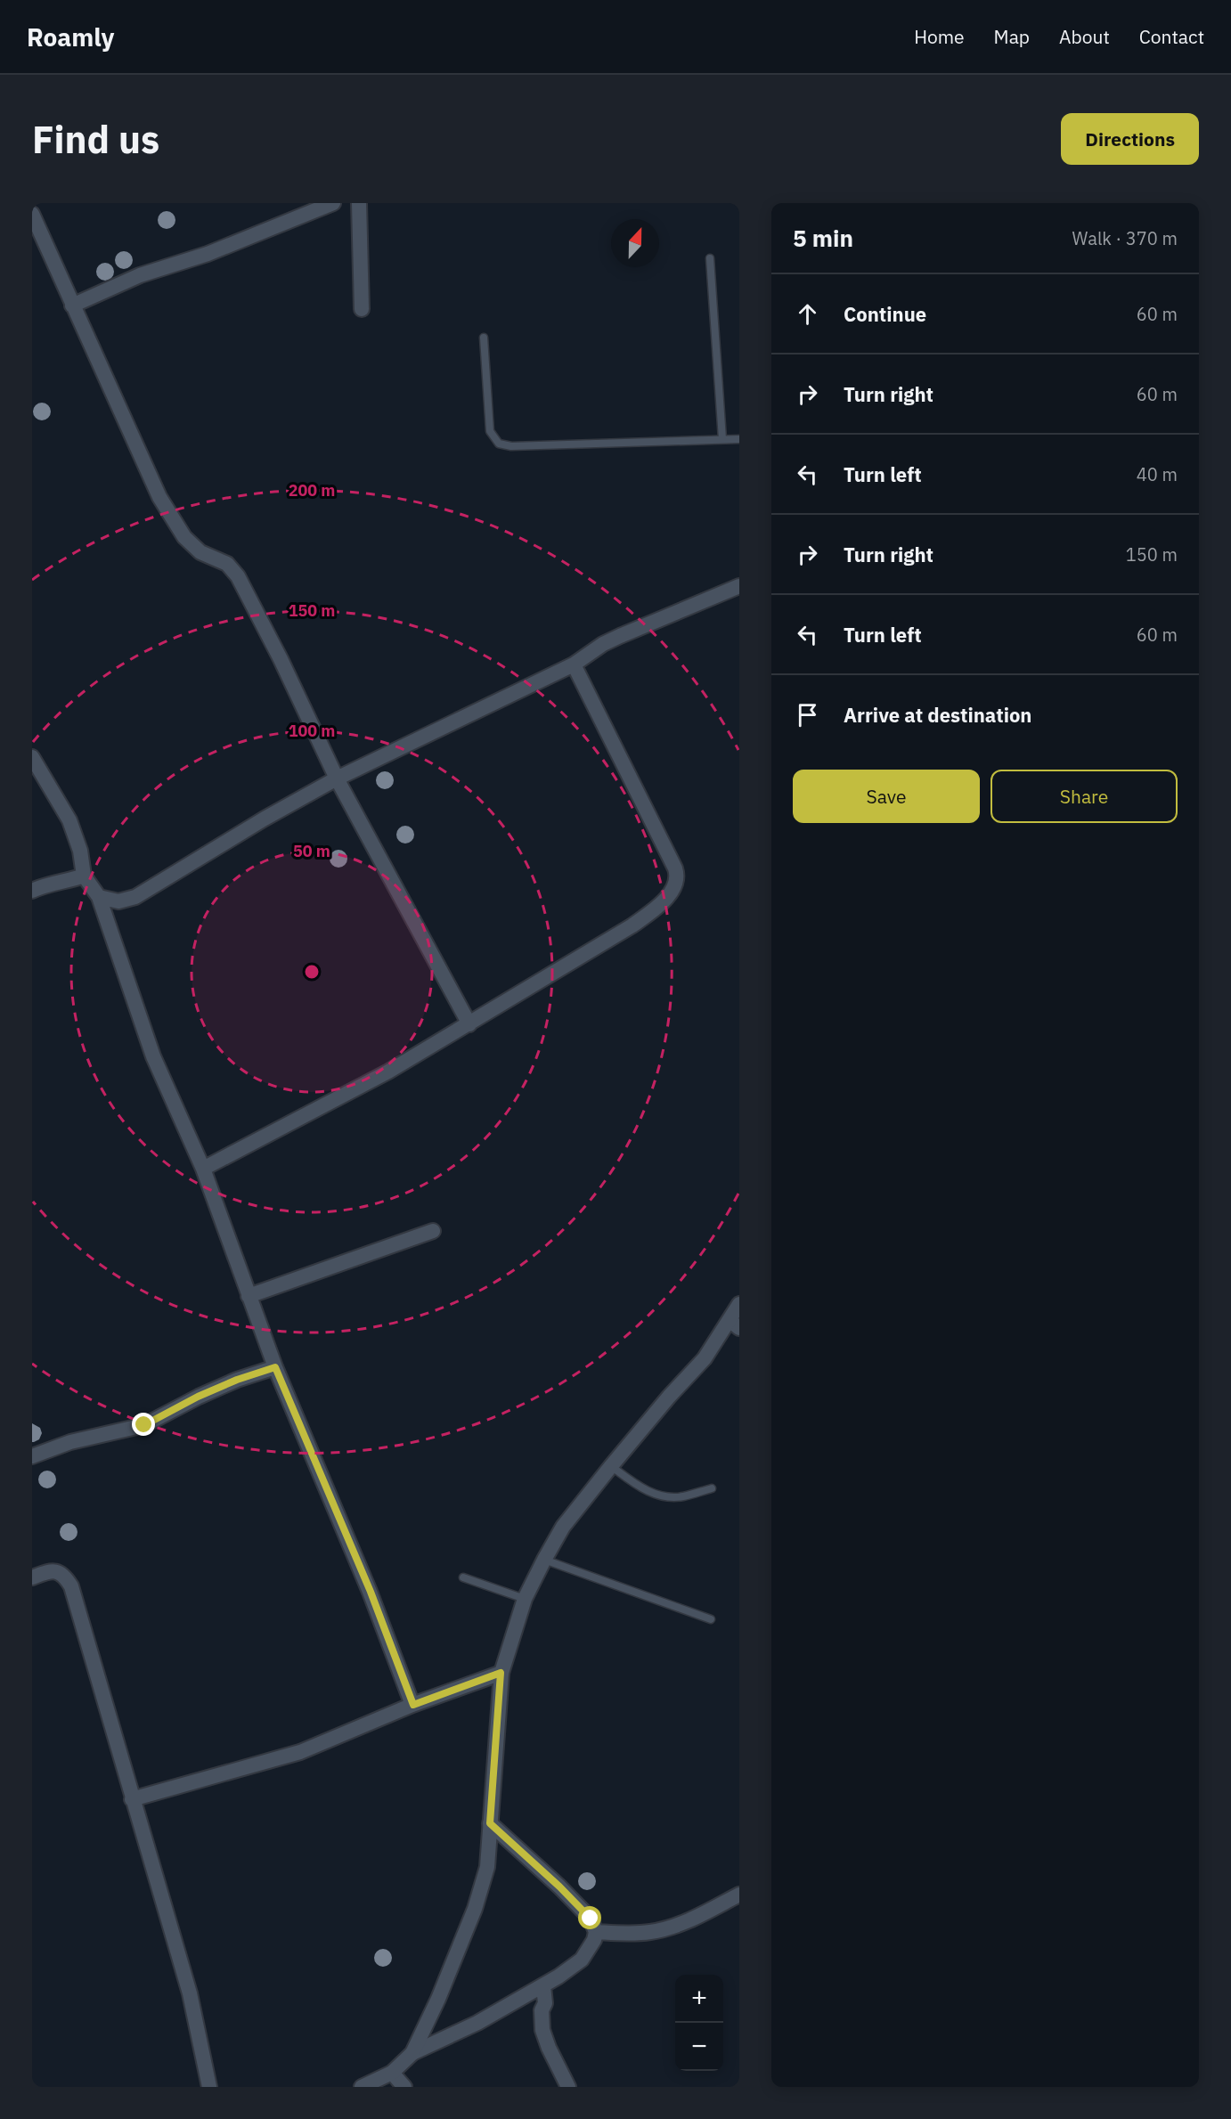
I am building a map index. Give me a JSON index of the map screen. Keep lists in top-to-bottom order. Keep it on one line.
{"north":"top","page":{"header":"Roamly","nav":["Home","Map","About","Contact"],"buttons":["Directions",["Save","Share"]],"title":"Find us","heading":["5 min","Walk · 370 m"],"list":[["Continue","60 m"],["Turn right","60 m"],["Turn left","40 m"],["Turn right","150 m"],["Turn left","60 m"],"Arrive at destination"],"map_buttons":["+","−"]},"rings":["200 m","150 m","100 m","50 m"]}
